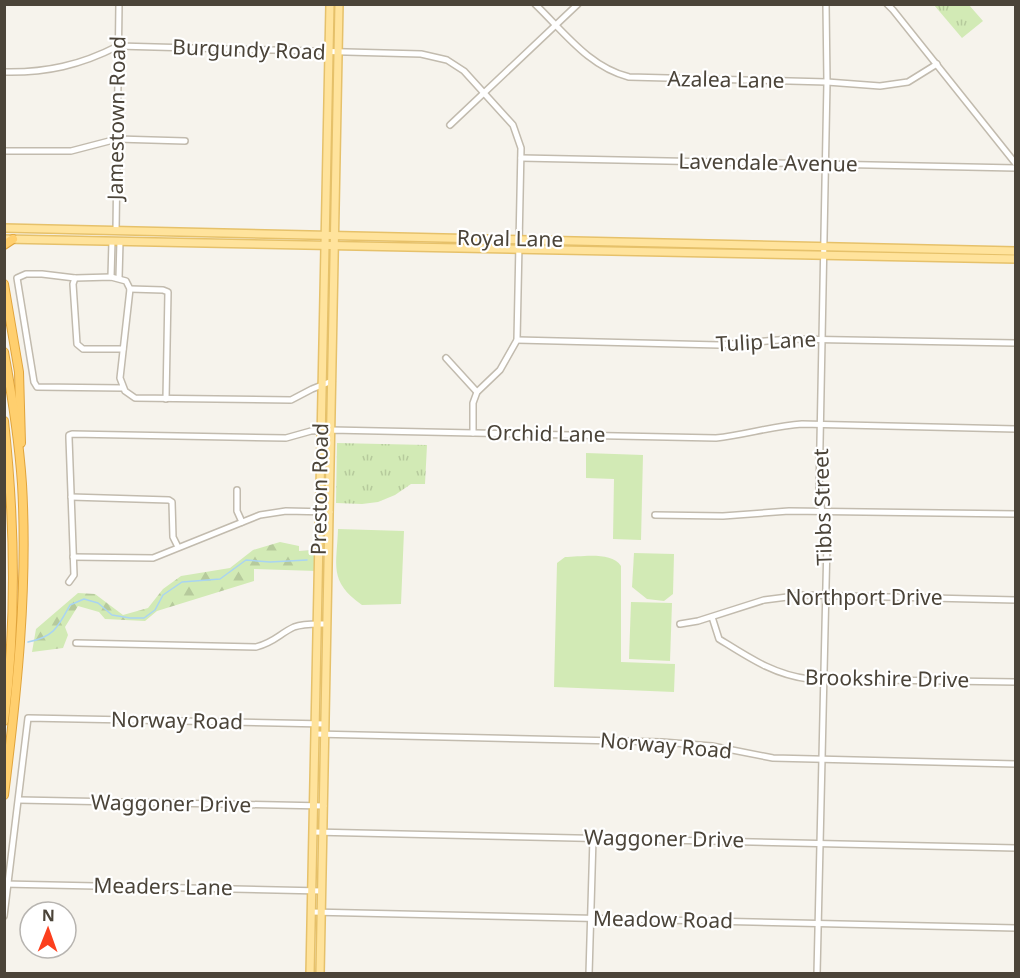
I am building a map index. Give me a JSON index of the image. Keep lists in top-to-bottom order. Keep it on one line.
{"streets":{"main road":["Royal Lane","Preston Road"],"street":["Burgundy Road","Azalea Lane","Jamestown Road","Lavendale Avenue","Tulip Lane","Orchid Lane","Tibbs Street","Northport Drive","Brookshire Drive","Norway Road","Waggoner Drive","Meaders Lane","Meadow Road"]},"crossings":[["Burgundy Road","Jamestown Road"],["Burgundy Road","Lavendale Avenue"],["Burgundy Road","Royal Lane"],["Burgundy Road","Tulip Lane"],["Burgundy Road","Preston Road"],["Azalea Lane","Tibbs Street"],["Jamestown Road","Royal Lane"],["Lavendale Avenue","Tibbs Street"],["Royal Lane","Preston Road"],["Royal Lane","Tibbs Street"],["Tulip Lane","Tibbs Street"],["Orchid Lane","Preston Road"],["Orchid Lane","Tibbs Street"],["Preston Road","Norway Road"],["Preston Road","Waggoner Drive"],["Preston Road","Meaders Lane"],["Preston Road","Meadow Road"],["Tibbs Street","Northport Drive"],["Tibbs Street","Brookshire Drive"],["Tibbs Street","Norway Road"],["Tibbs Street","Waggoner Drive"],["Tibbs Street","Meadow Road"],["Northport Drive","Brookshire Drive"],["Norway Road","Waggoner Drive"]],"north":"top"}
